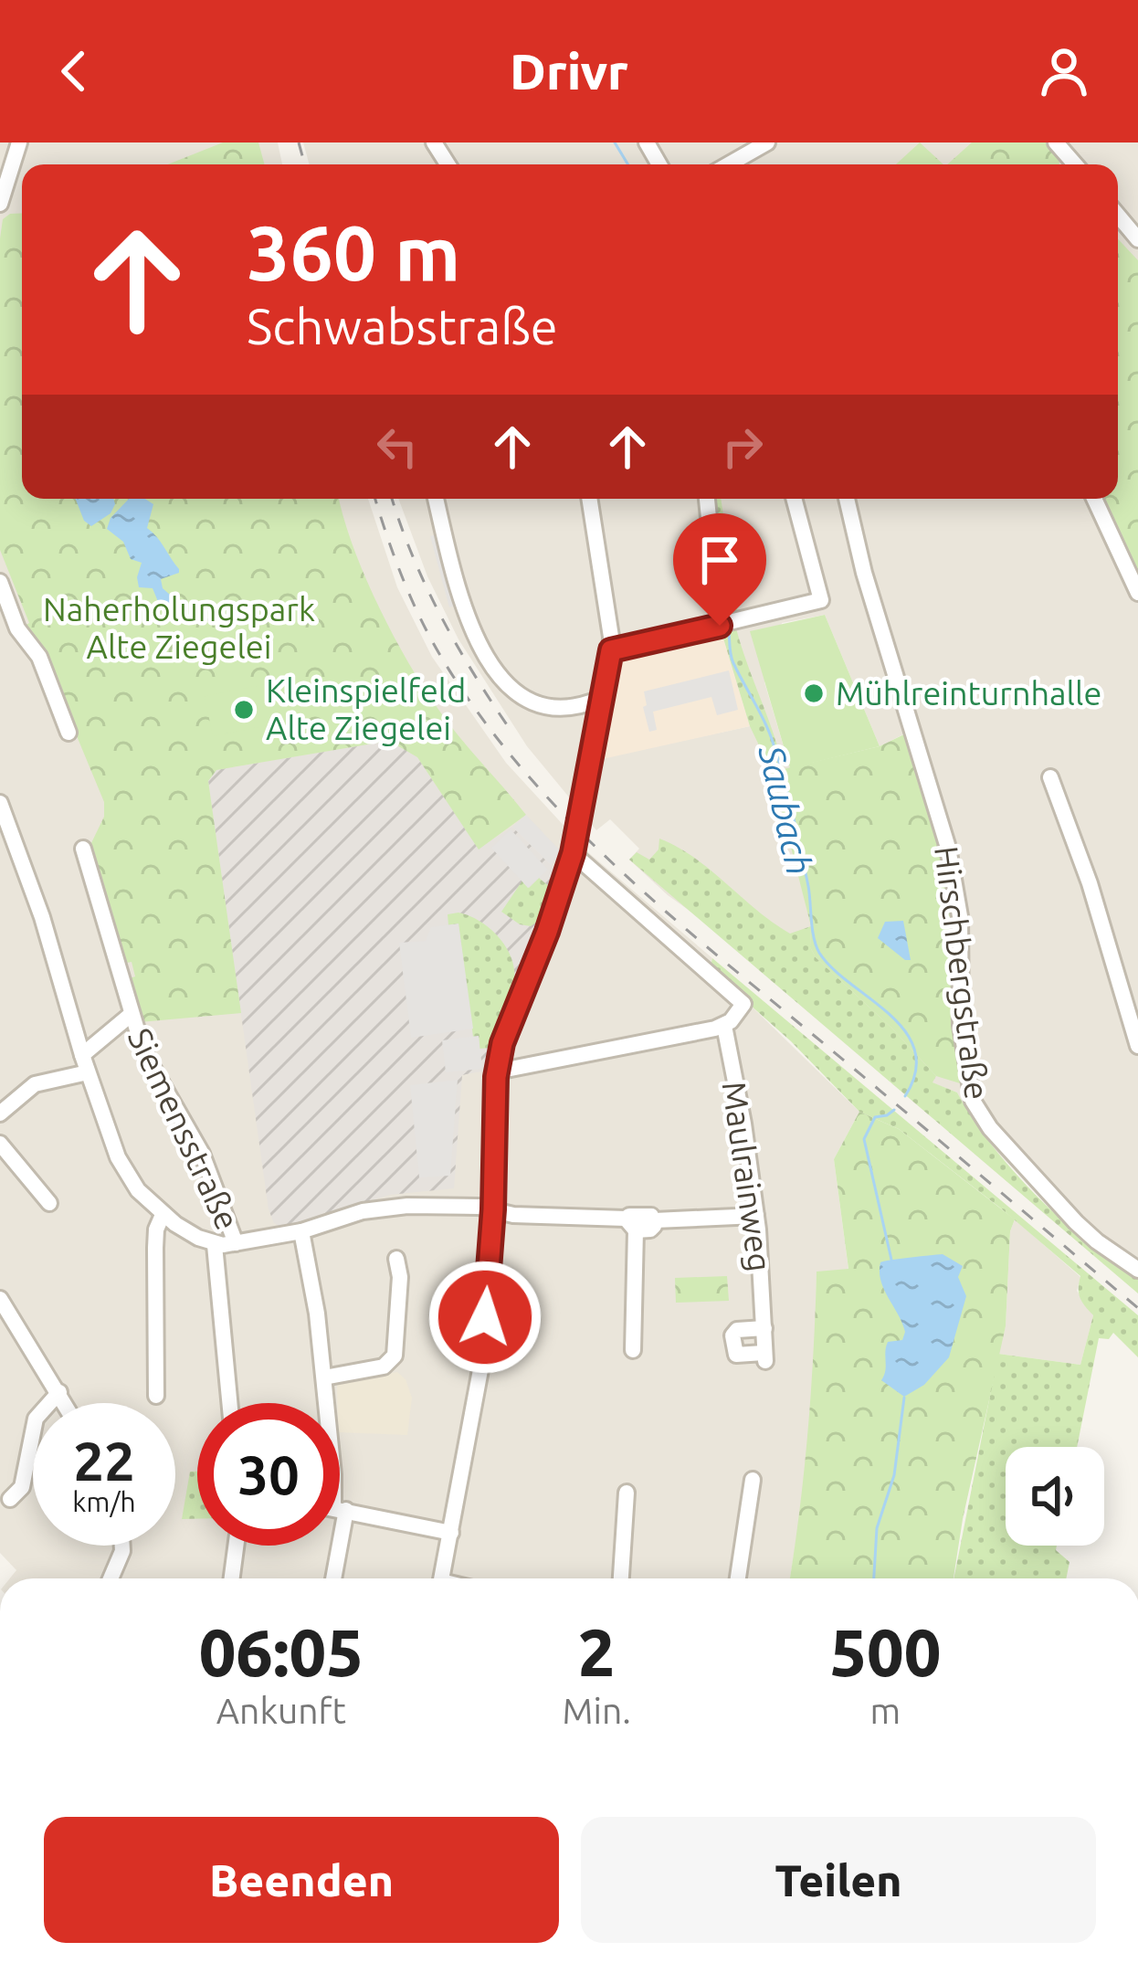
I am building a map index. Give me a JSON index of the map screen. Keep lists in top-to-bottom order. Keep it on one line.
{"streets":{"street":["Hirschbergstraße","Siemensstraße","Maulrainweg"]},"water":["Saubach"],"parks":["Naherholungspark Alte Ziegelei"],"places":["Mühlreinturnhalle","Kleinspielfeld Alte Ziegelei"],"page":{"header":"Drivr","turn":["360 m","Schwabstraße"],"speed":"22 km/h","limit":"30","eta":["06:05","Ankunft","2","Min.","500","m"],"buttons":["Beenden","Teilen"]}}
